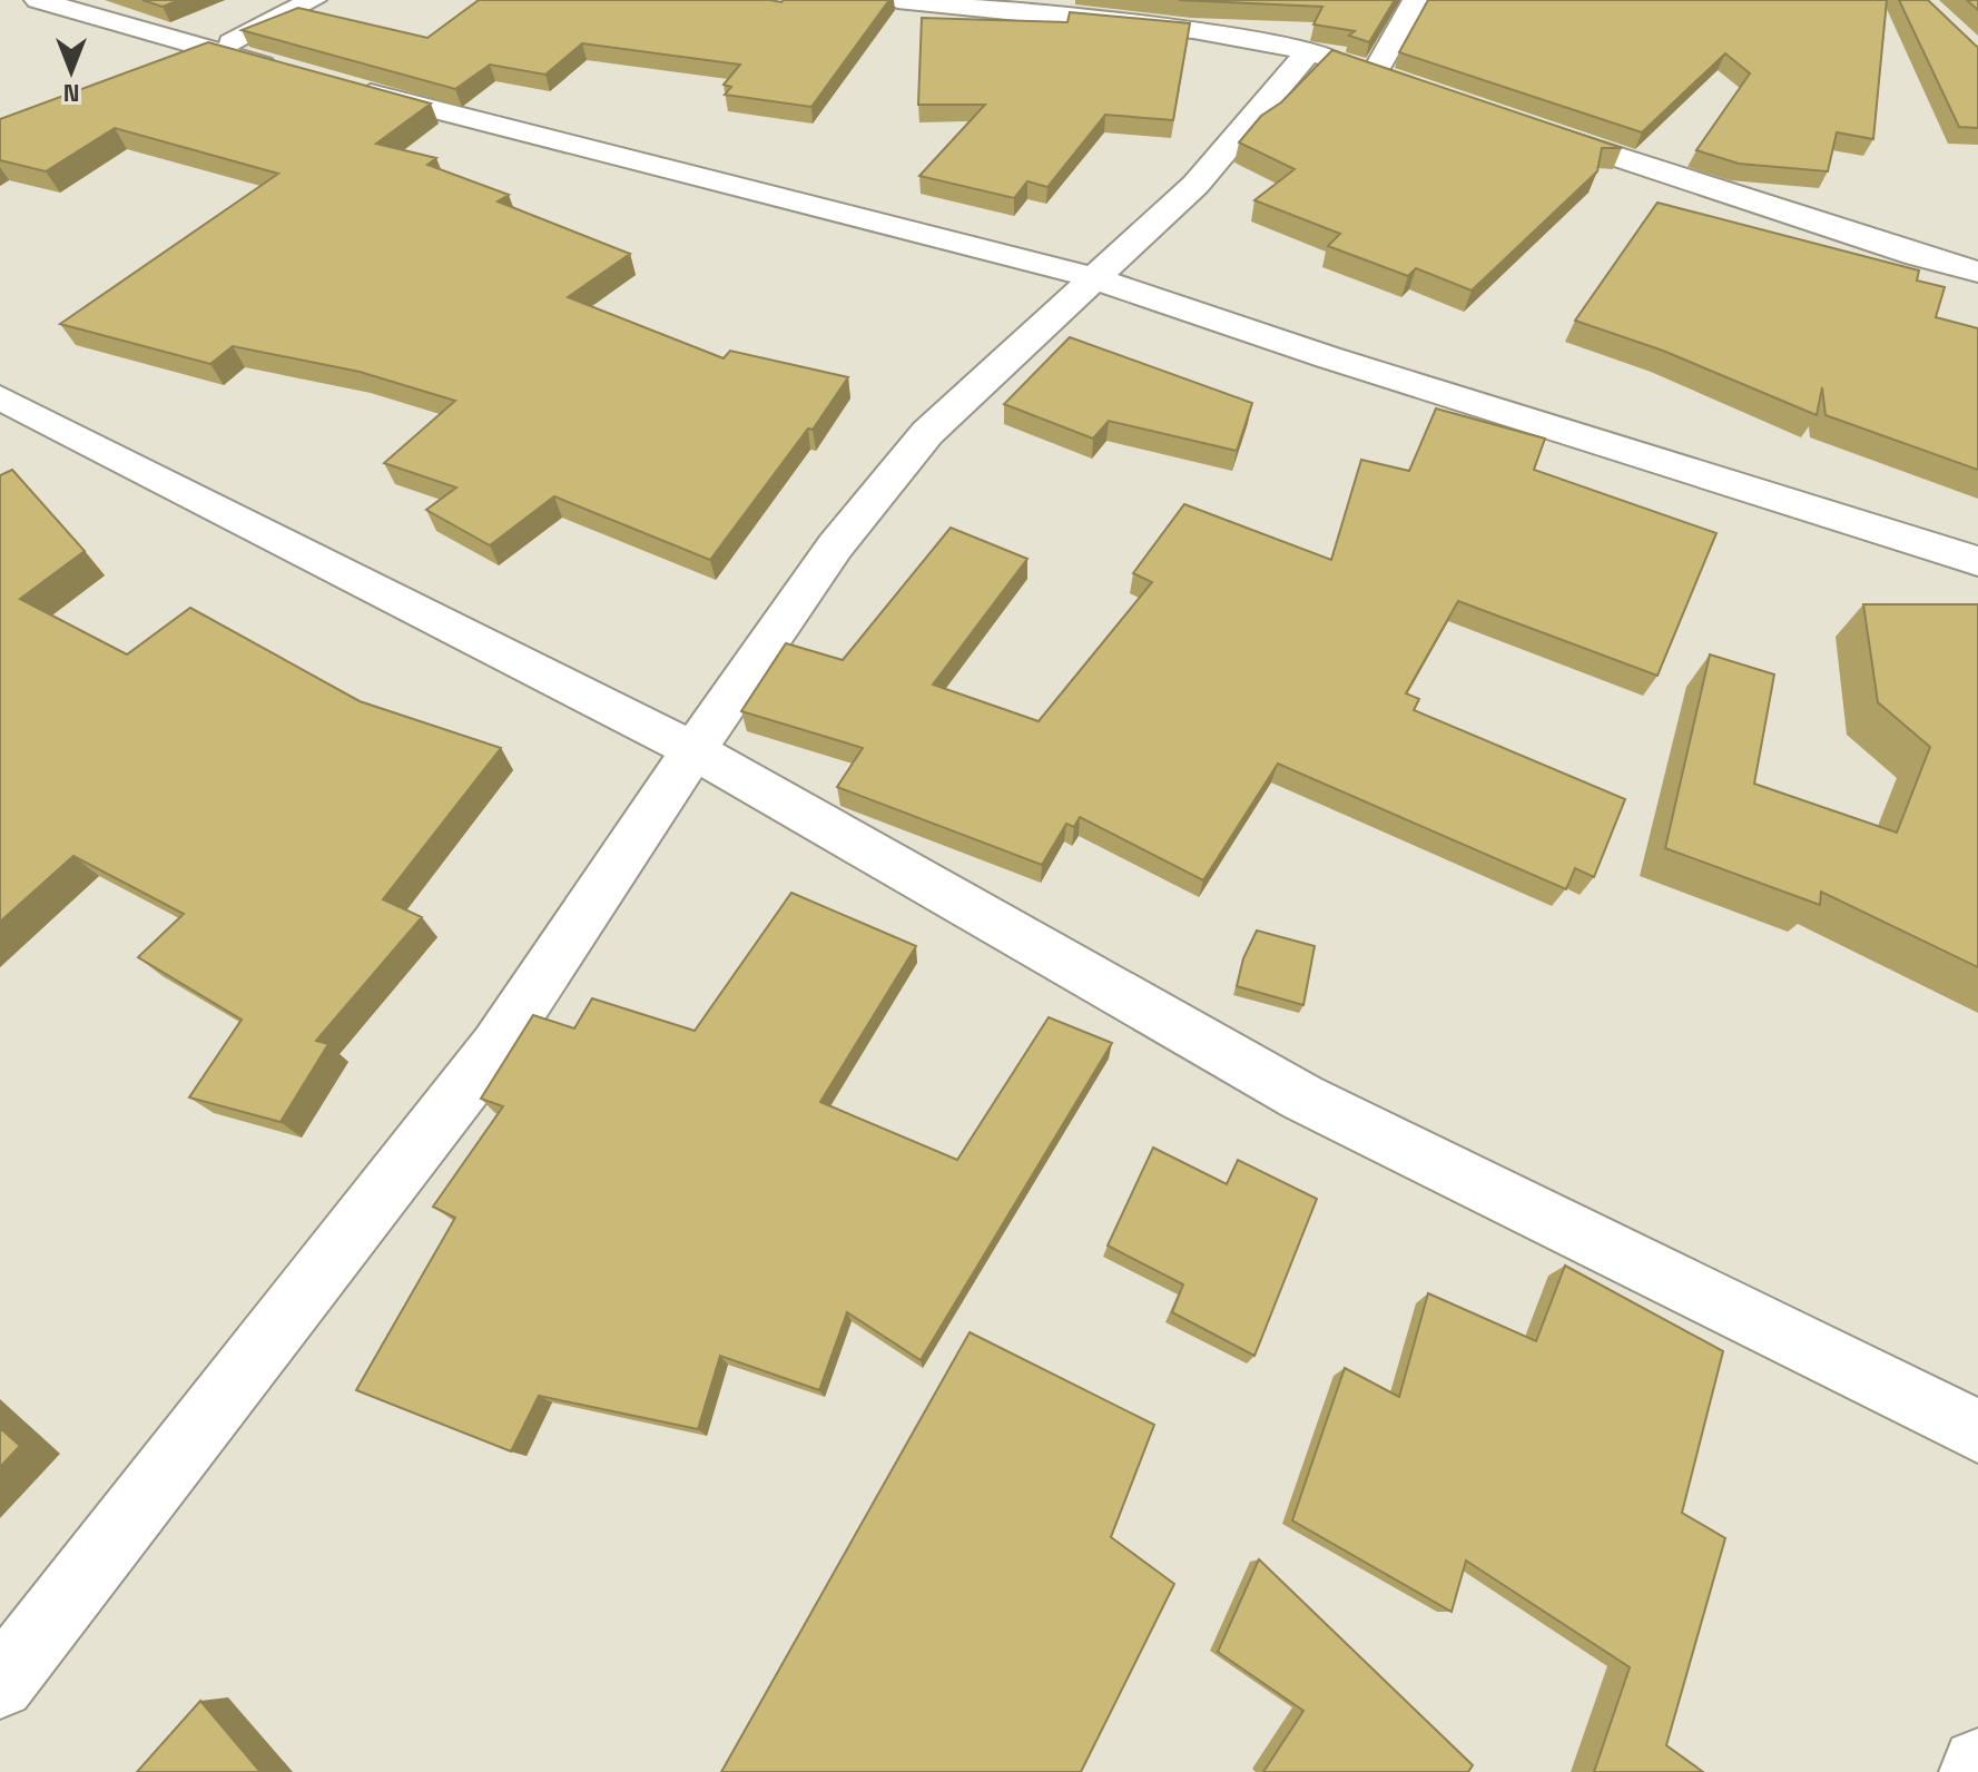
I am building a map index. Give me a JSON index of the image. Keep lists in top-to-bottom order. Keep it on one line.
{"north":"bottom"}
